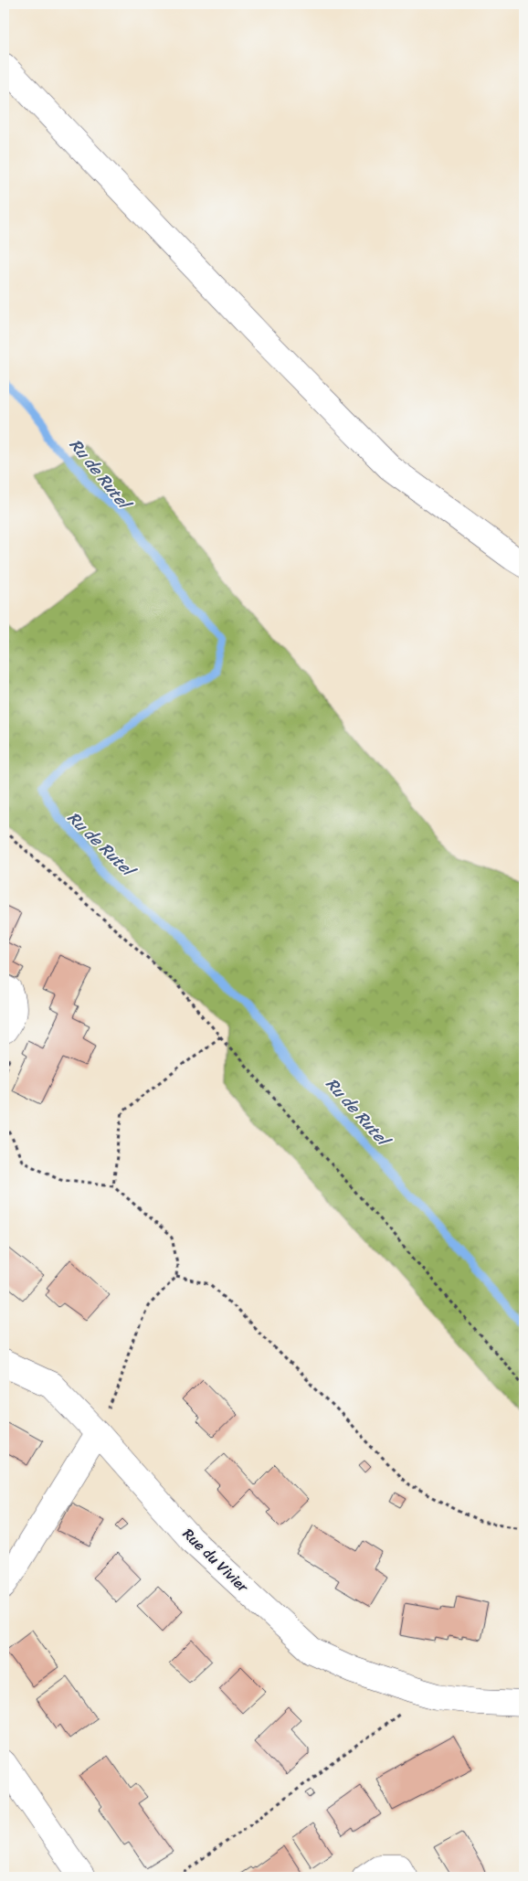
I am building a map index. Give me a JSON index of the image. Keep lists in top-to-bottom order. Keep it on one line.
{"streets":{"street":["Rue du Vivier"]},"water":["Ru de Rutel"]}
